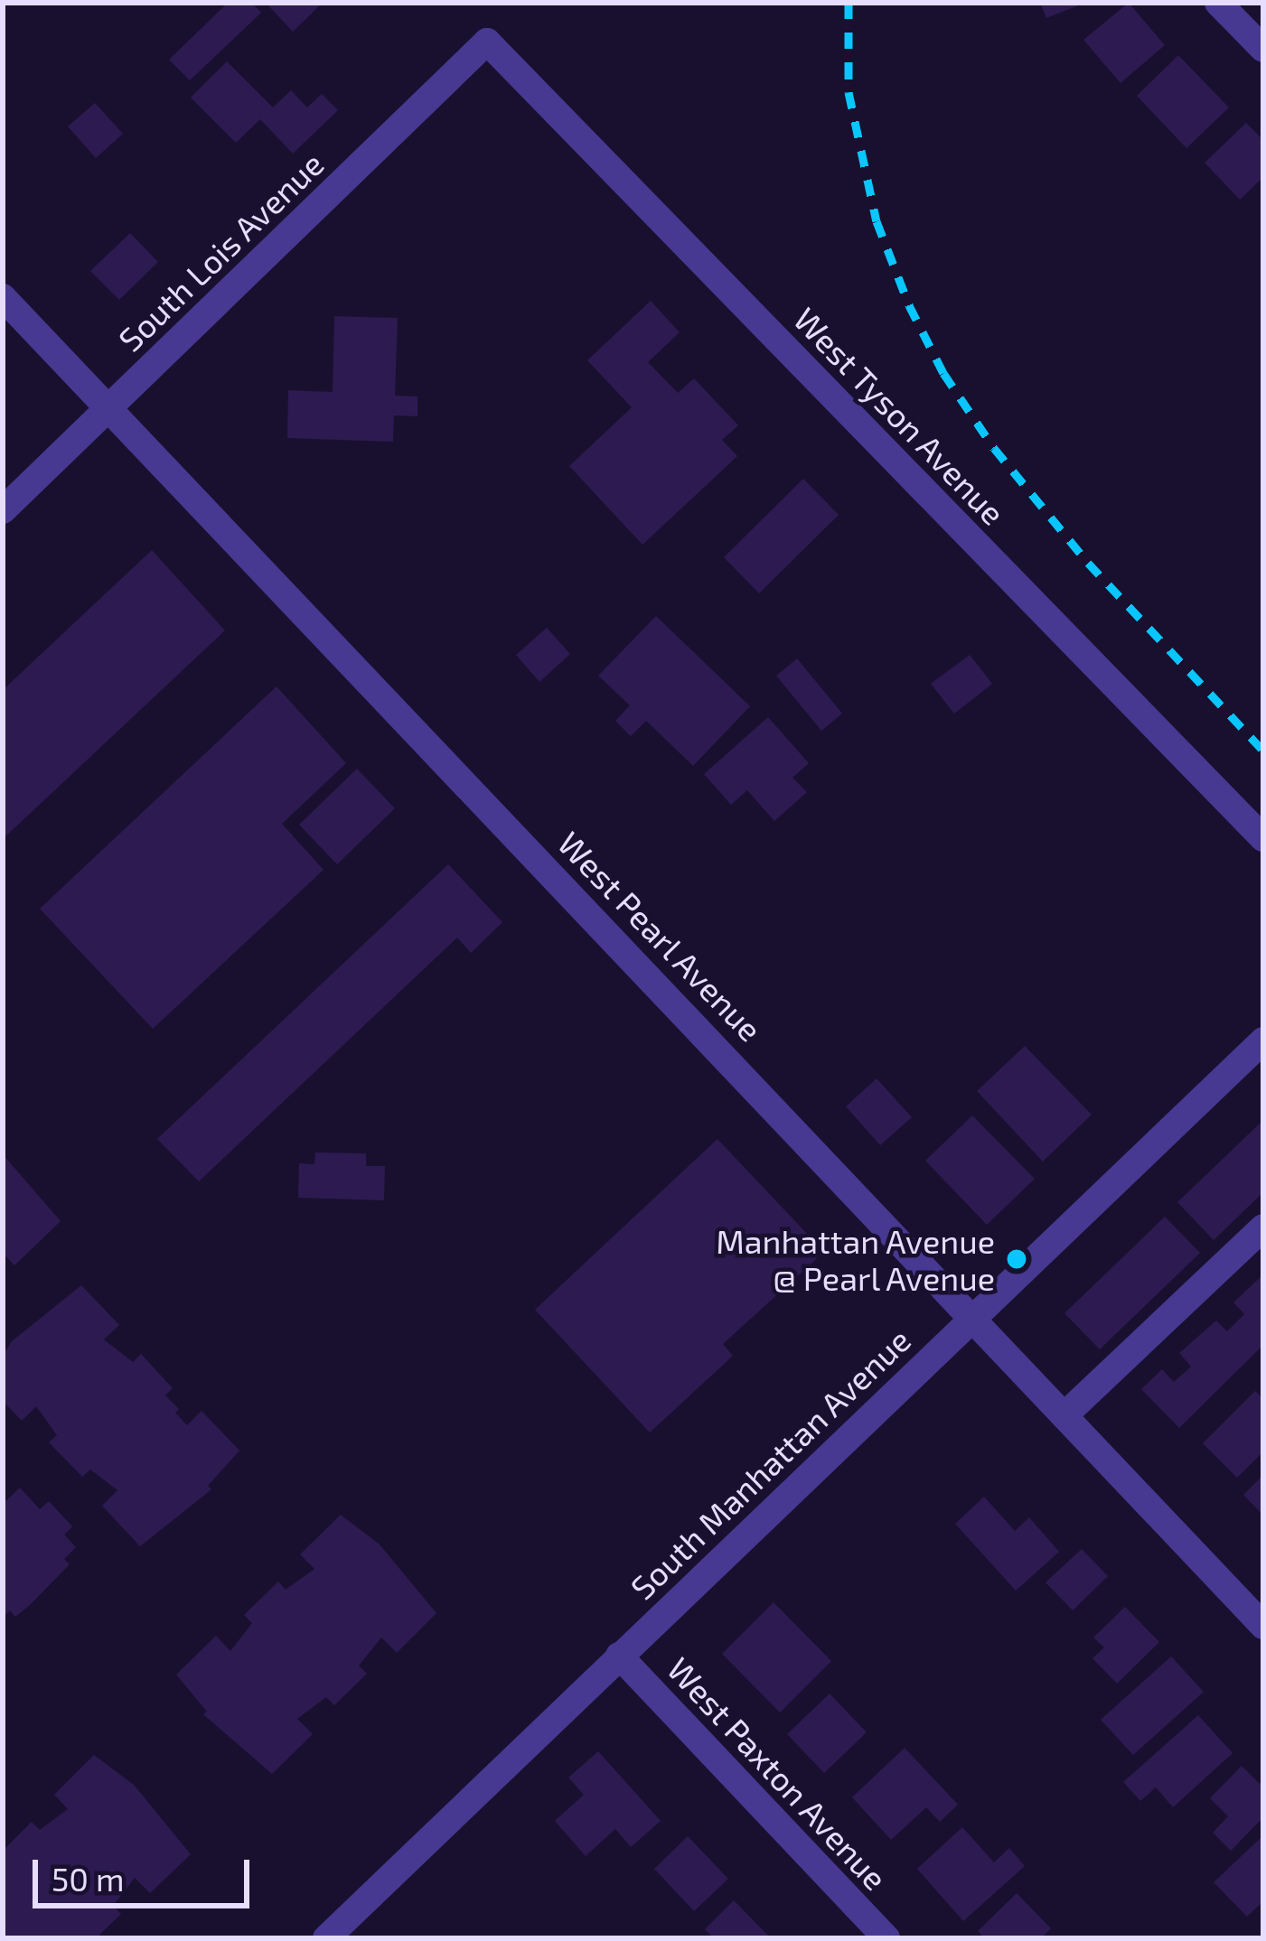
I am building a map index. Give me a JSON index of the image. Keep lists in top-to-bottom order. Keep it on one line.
{"streets":{"street":["South Lois Avenue","West Tyson Avenue","West Pearl Avenue","South Manhattan Avenue","West Paxton Avenue"]},"crossings":[["South Lois Avenue","West Tyson Avenue"],["South Lois Avenue","West Pearl Avenue"],["West Pearl Avenue","South Manhattan Avenue"],["South Manhattan Avenue","West Paxton Avenue"]],"places":["Manhattan Avenue @ Pearl Avenue"],"scale_bar":"50 m"}
